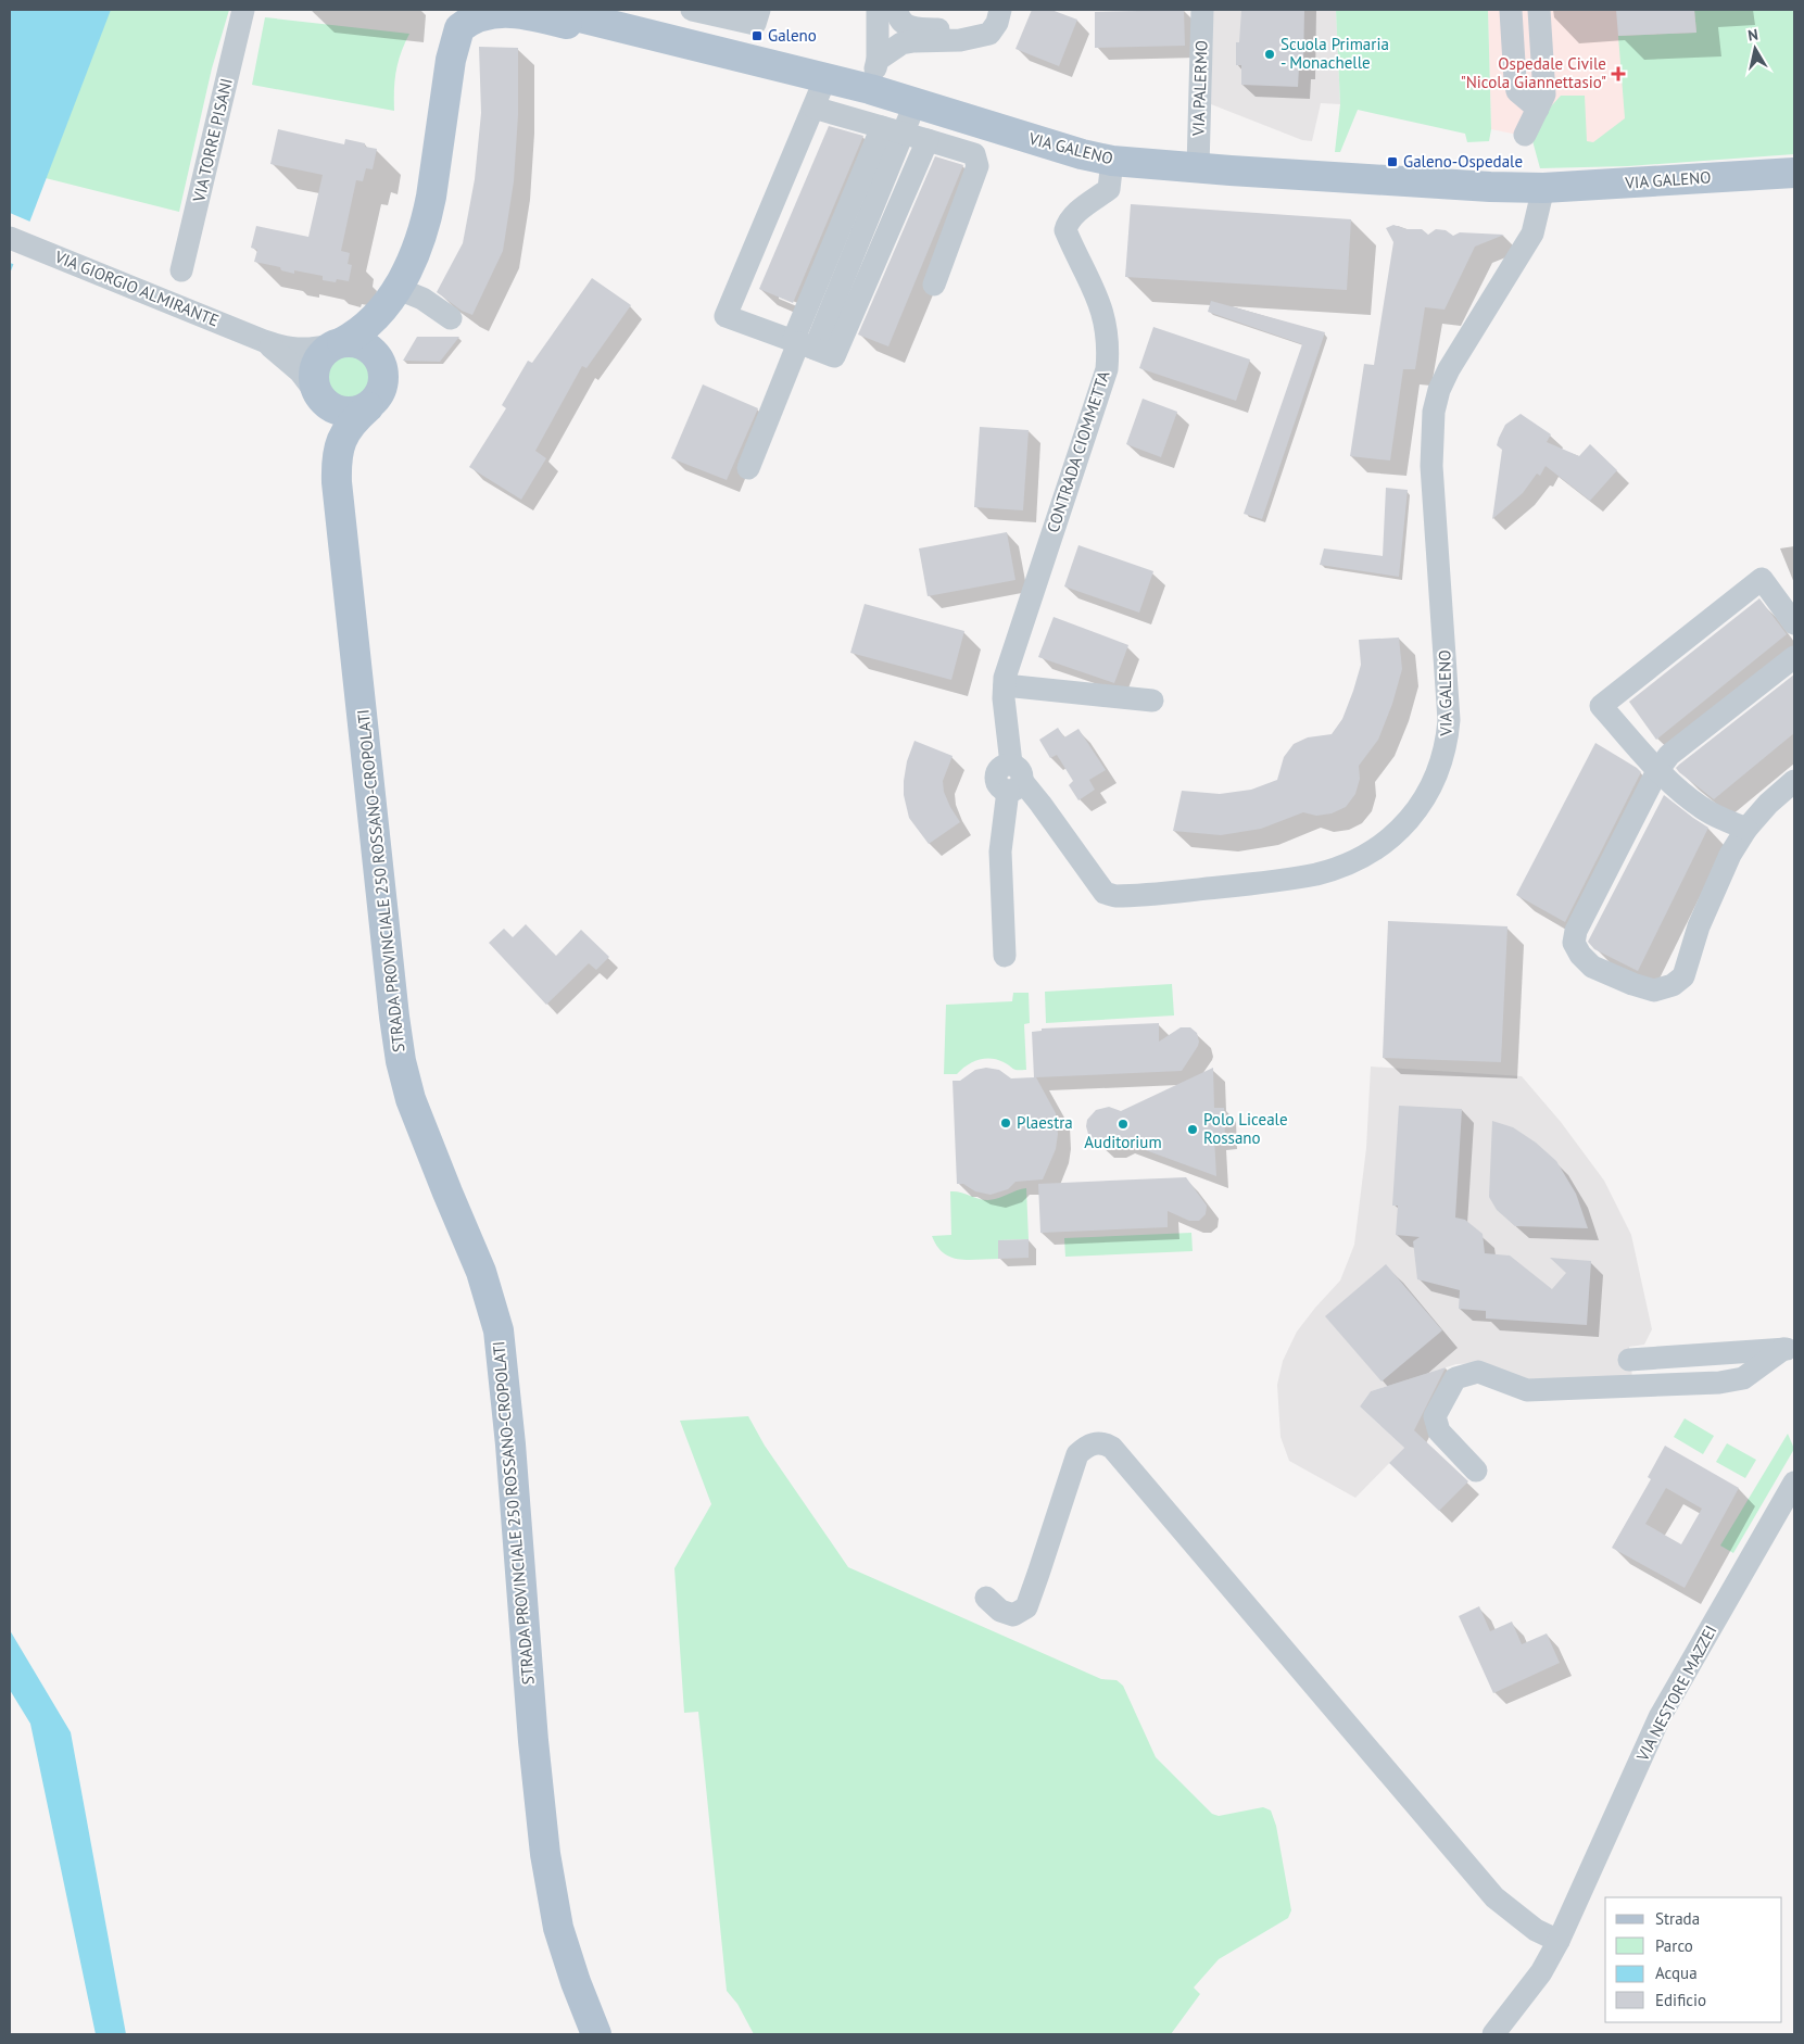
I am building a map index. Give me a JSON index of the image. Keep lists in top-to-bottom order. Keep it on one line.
{"streets":{"main road":["VIA GALENO","STRADA PROVINCIALE 250 ROSSANO-CROPOLATI"],"street":["VIA PALERMO","VIA TORRE PISANI","VIA GIORGIO ALMIRANTE","CONTRADA CIOMMETTA","VIA NESTORE MAZZEI"]},"crossings":[["VIA PALERMO","VIA GALENO"],["VIA GALENO","CONTRADA CIOMMETTA"]],"places":{"transit":["Galeno","Galeno-Ospedale"],"other":["Scuola Primaria - Monachelle","Plaestra","Auditorium","Polo Liceale Rossano"],"health":["Ospedale Civile \"Nicola Giannettasio\""]},"legend":["Strada","Parco","Acqua","Edificio"],"north":"top"}
